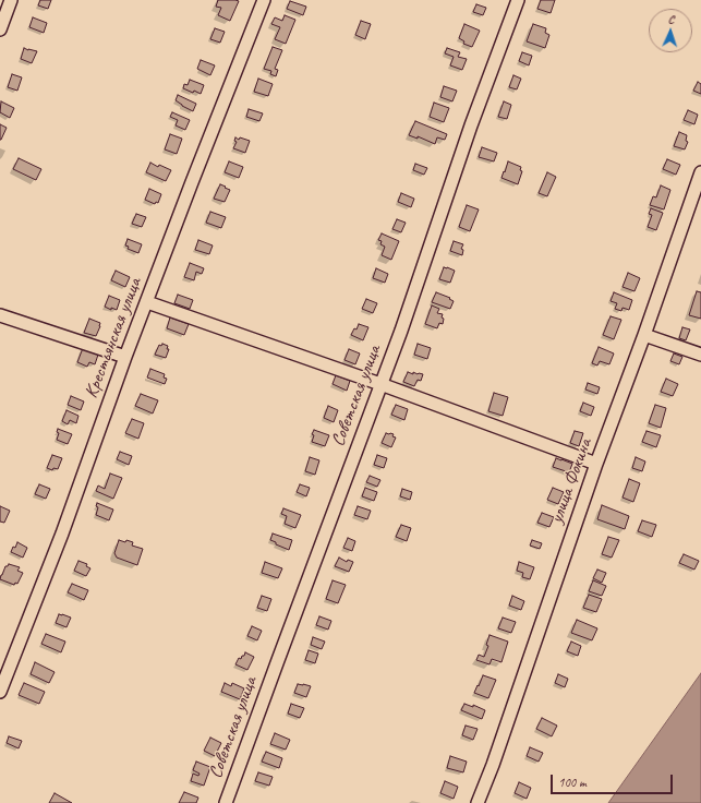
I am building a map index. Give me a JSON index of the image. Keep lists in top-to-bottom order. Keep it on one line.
{"streets":{"street":["Крестьянская улица","Советская улица","улица Фокина"]},"scale_bar":"100 m","north":"top"}
